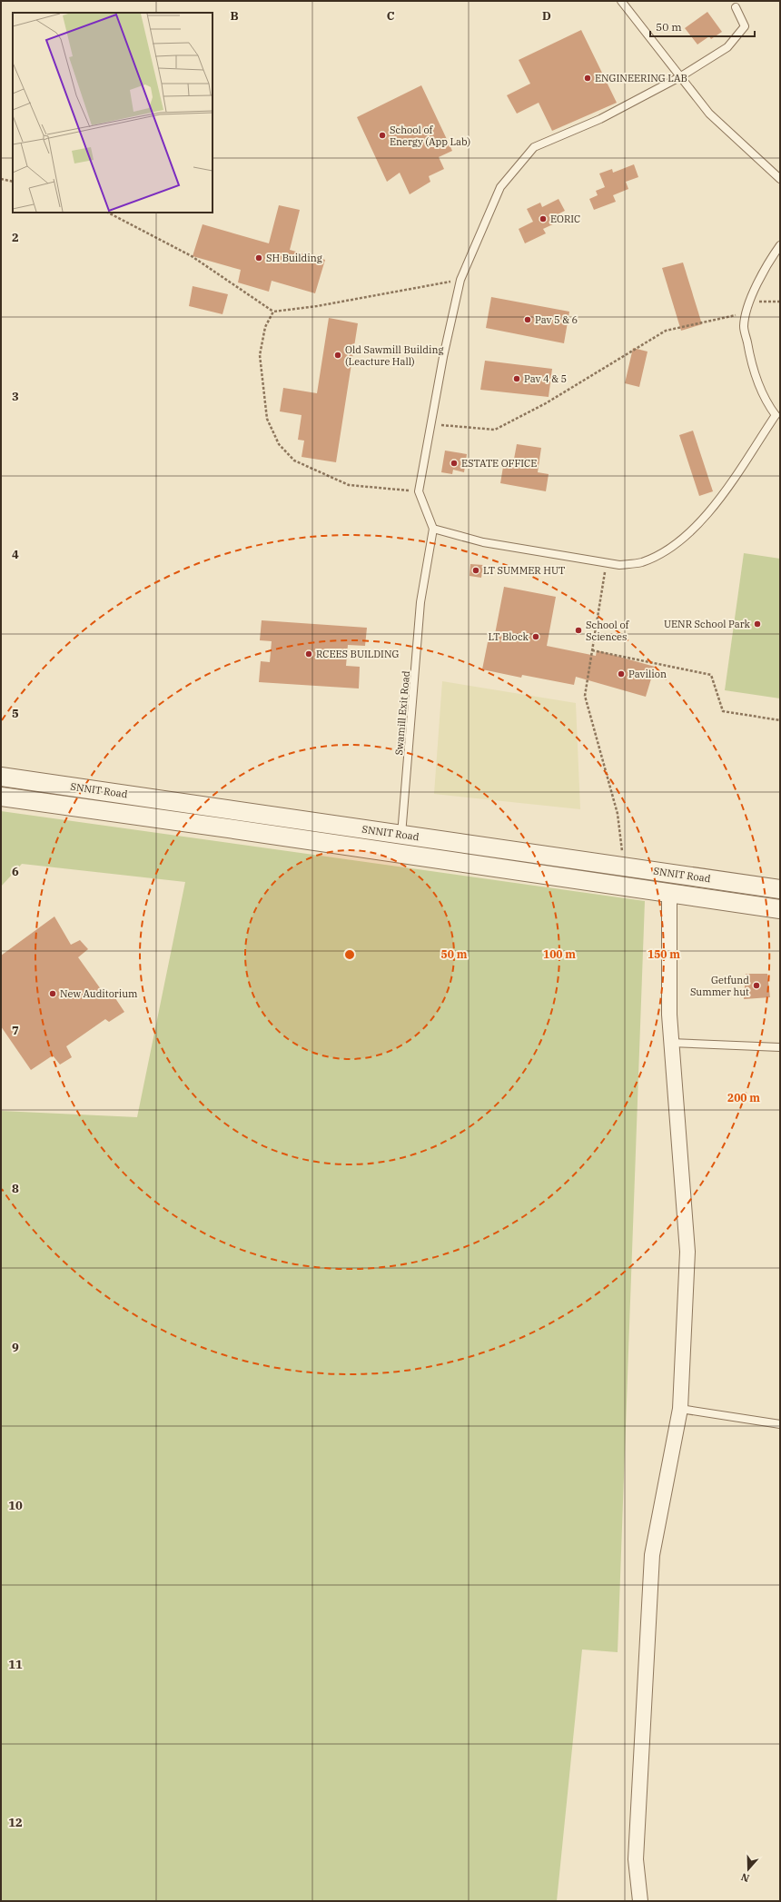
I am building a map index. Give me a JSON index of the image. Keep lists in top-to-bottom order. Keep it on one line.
{"streets":{"street":["SNNIT Road"],"lane":["Swamill Exit Road"]},"crossings":[["Swamill Exit Road","SNNIT Road"]],"places":["ENGINEERING LAB","School of Energy (App Lab)","EORIC","SH Building","Pav 5 & 6","Old Sawmill Building (Leacture Hall)","Pav 4 & 5","ESTATE OFFICE","LT SUMMER HUT","UENR School Park","School of Sciences","LT Block","RCEES BUILDING","Pavilion","Getfund Summer hut","New Auditorium"],"scale_bar":"50 m","north":"bottom","grid":{"columns":["B","C","D"],"rows":["2","3","4","5","6","7","8","9","10","11","12"]},"rings":["50 m","100 m","150 m","200 m"]}
